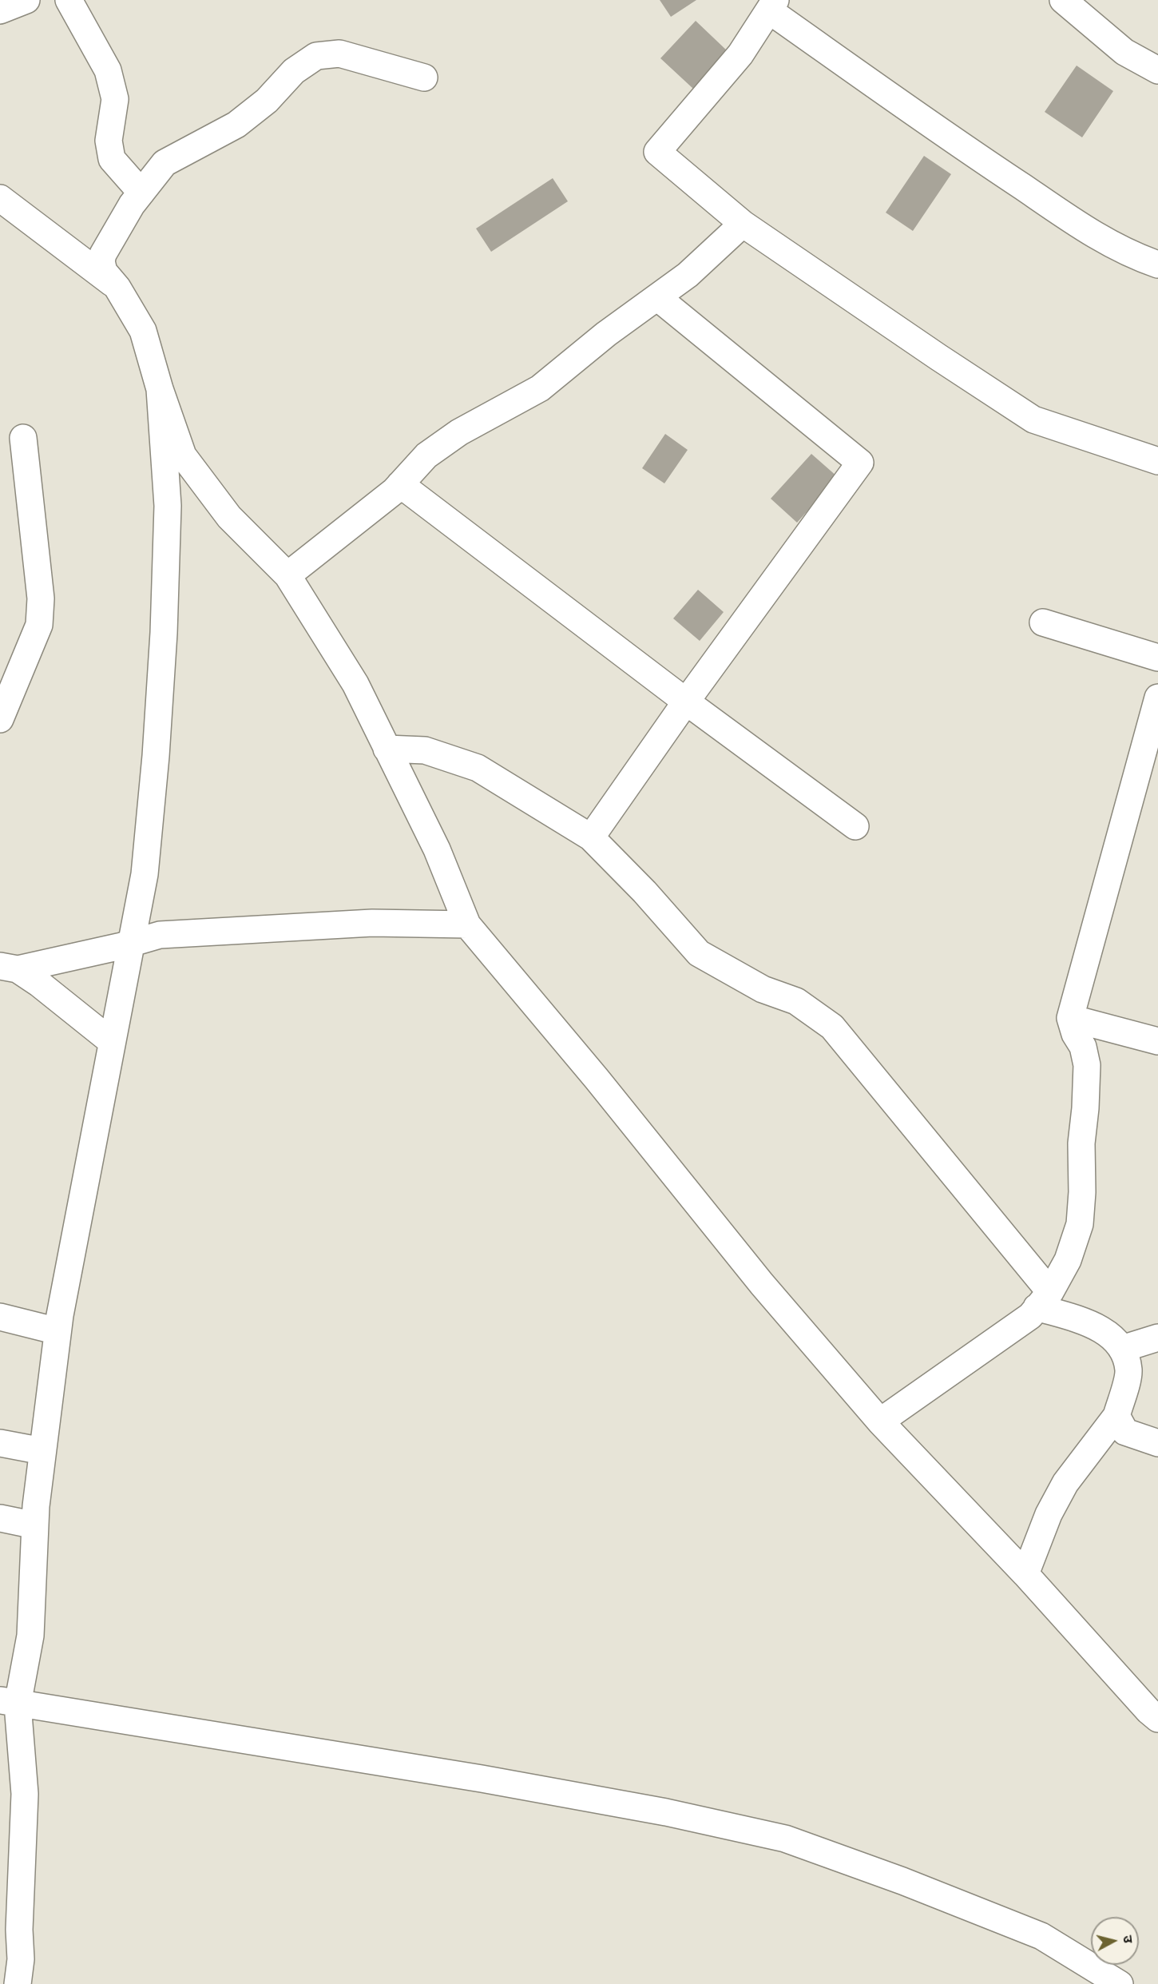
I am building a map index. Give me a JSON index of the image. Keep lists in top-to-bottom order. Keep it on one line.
{"north":"right"}
